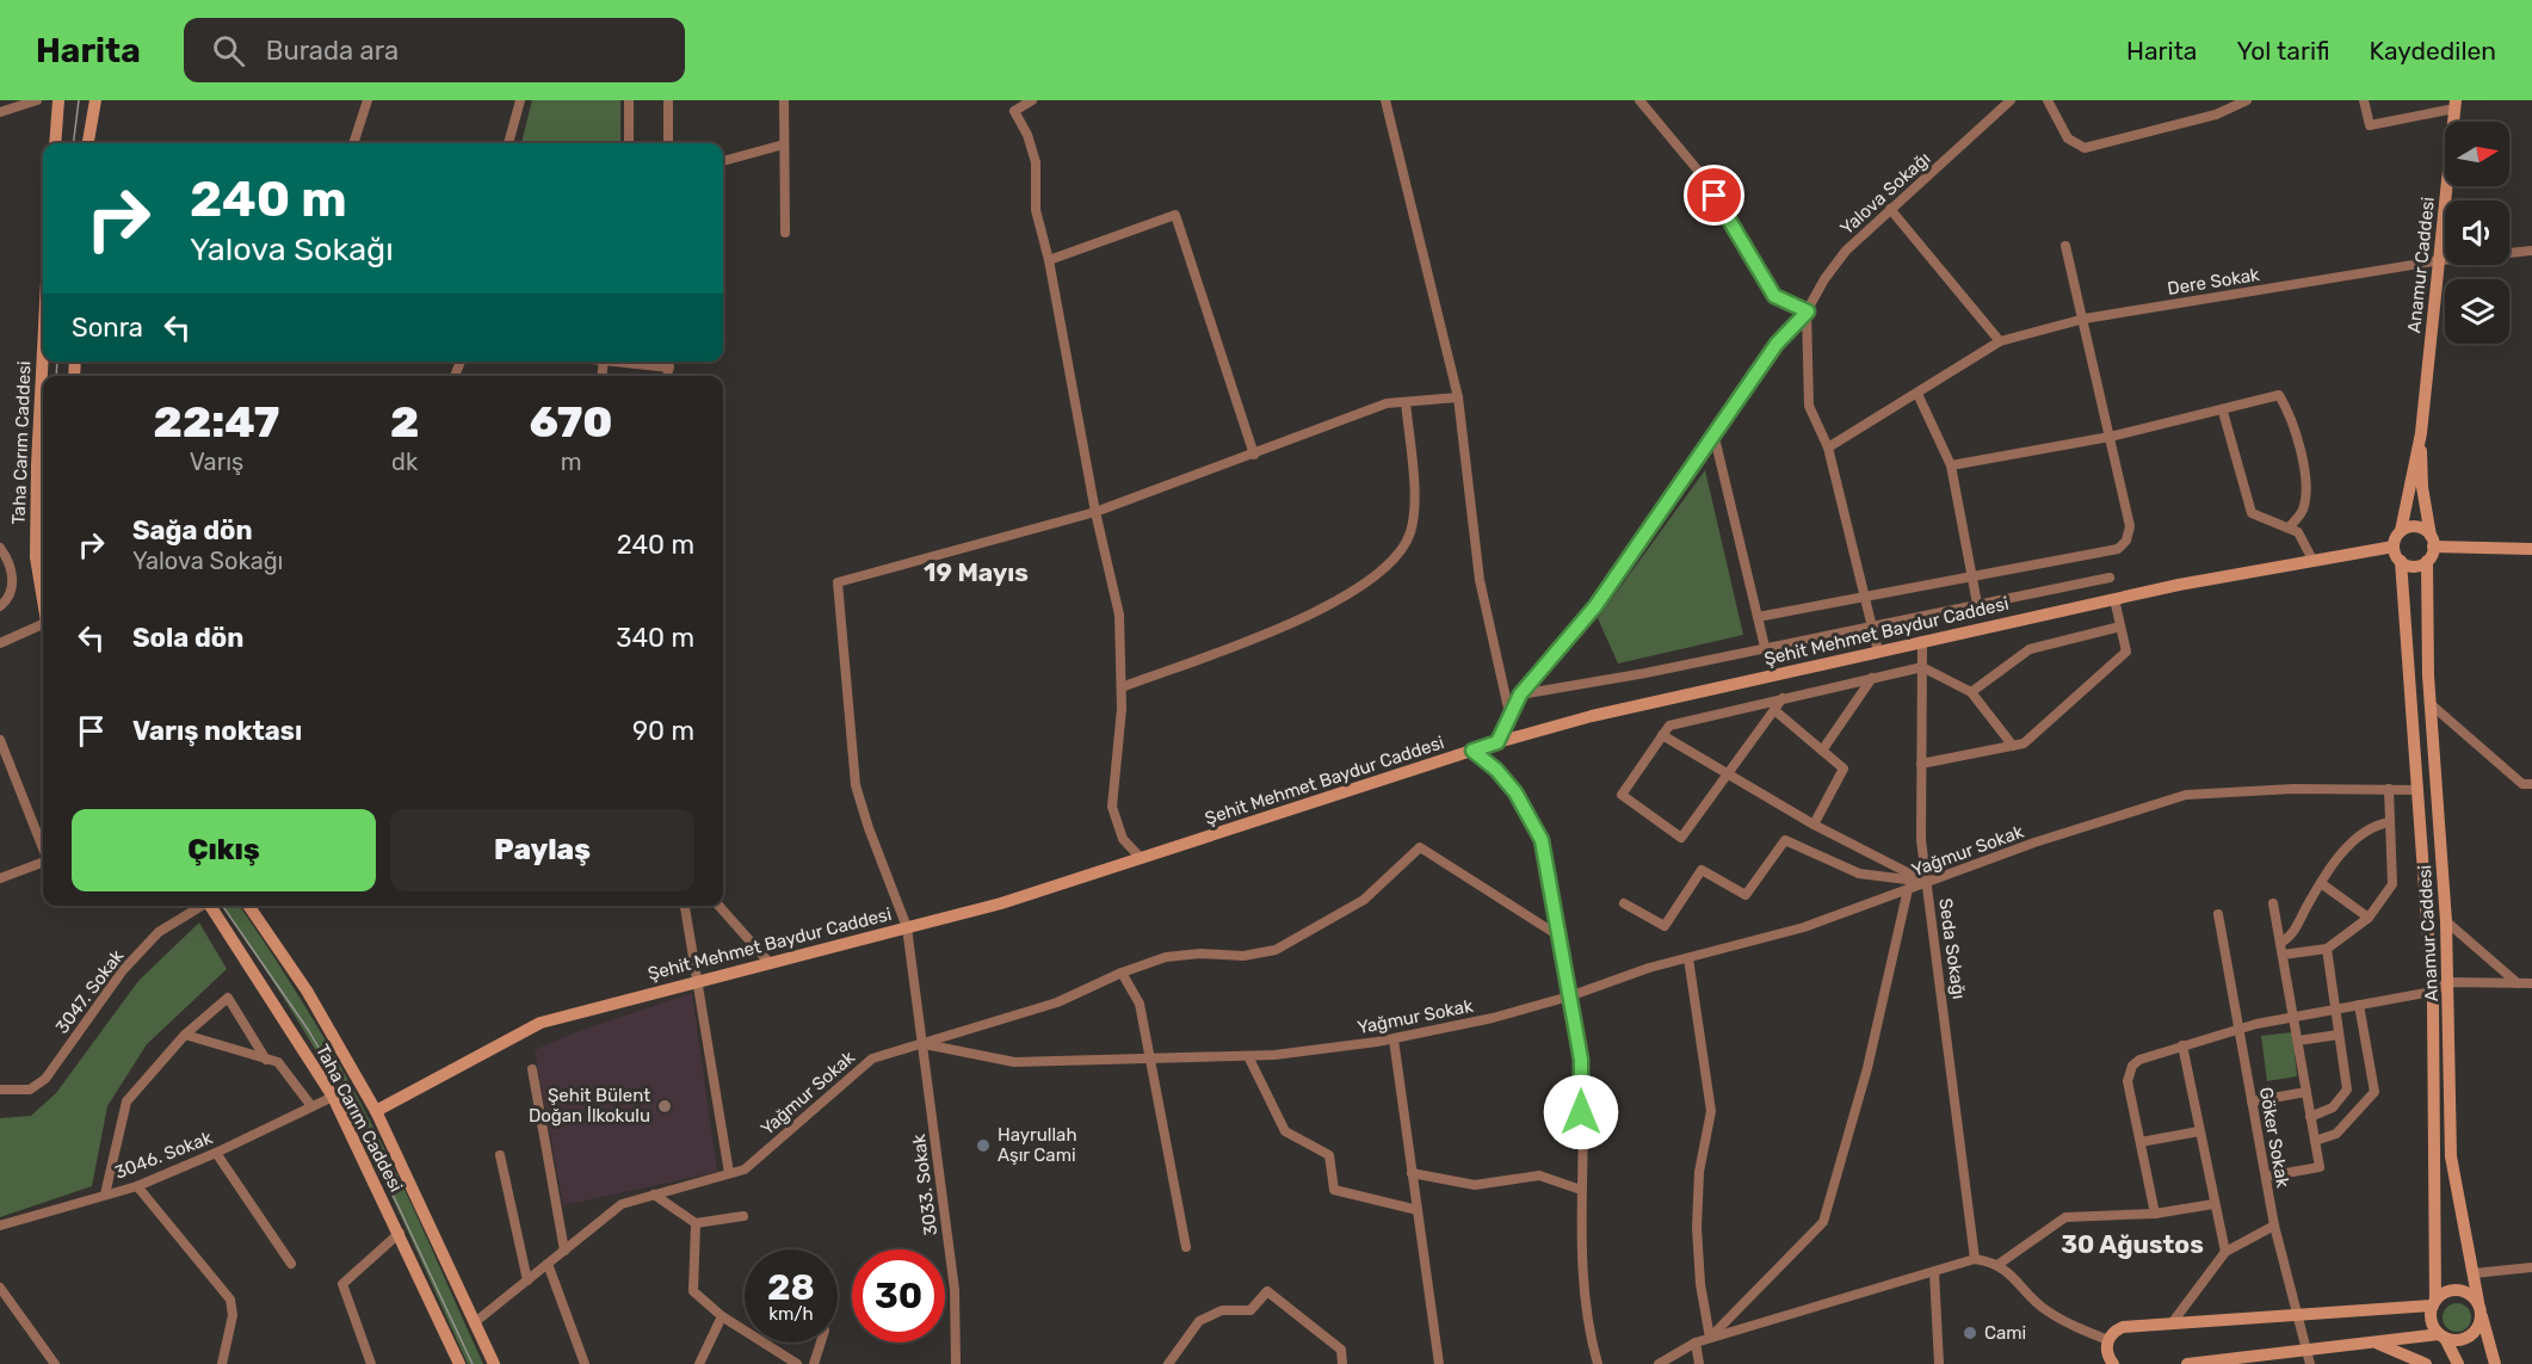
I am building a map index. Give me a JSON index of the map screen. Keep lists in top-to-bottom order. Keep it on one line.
{"streets":{"street":["Yalova Sokağı","Anamur Caddesi","Dere Sokak","Taha Carım Caddesi","Şehit Mehmet Baydur Caddesi","Yağmur Sokak","Seda Sokağı","3047. Sokak","Göker Sokak","3046. Sokak","3033. Sokak"]},"crossings":[["Yalova Sokağı","Şehit Mehmet Baydur Caddesi"],["Anamur Caddesi","Dere Sokak"],["Anamur Caddesi","Şehit Mehmet Baydur Caddesi"],["Anamur Caddesi","Yağmur Sokak"],["Taha Carım Caddesi","Şehit Mehmet Baydur Caddesi"],["Taha Carım Caddesi","Yağmur Sokak"],["Taha Carım Caddesi","3046. Sokak"],["Şehit Mehmet Baydur Caddesi","Seda Sokağı"],["Şehit Mehmet Baydur Caddesi","3033. Sokak"],["Yağmur Sokak","Seda Sokağı"],["Yağmur Sokak","3033. Sokak"]],"districts":["19 Mayıs","30 Ağustos"],"places":["Şehit Bülent Doğan İlkokulu","Hayrullah Aşır Cami","Cami"],"north":"right","page":{"header":"Harita","search":"Burada ara","nav":["Harita","Yol tarifi","Kaydedilen"],"turn":["240 m","Yalova Sokağı"],"then":"Sonra","eta":["22:47","Varış","2","dk","670","m"],"list":[{"name":"Sağa dön","note":"Yalova Sokağı","value":"240 m"},{"name":"Sola dön","value":"340 m"},{"name":"Varış noktası","value":"90 m"}],"buttons":["Çıkış","Paylaş"],"speed":"28 km/h","limit":"30"}}
